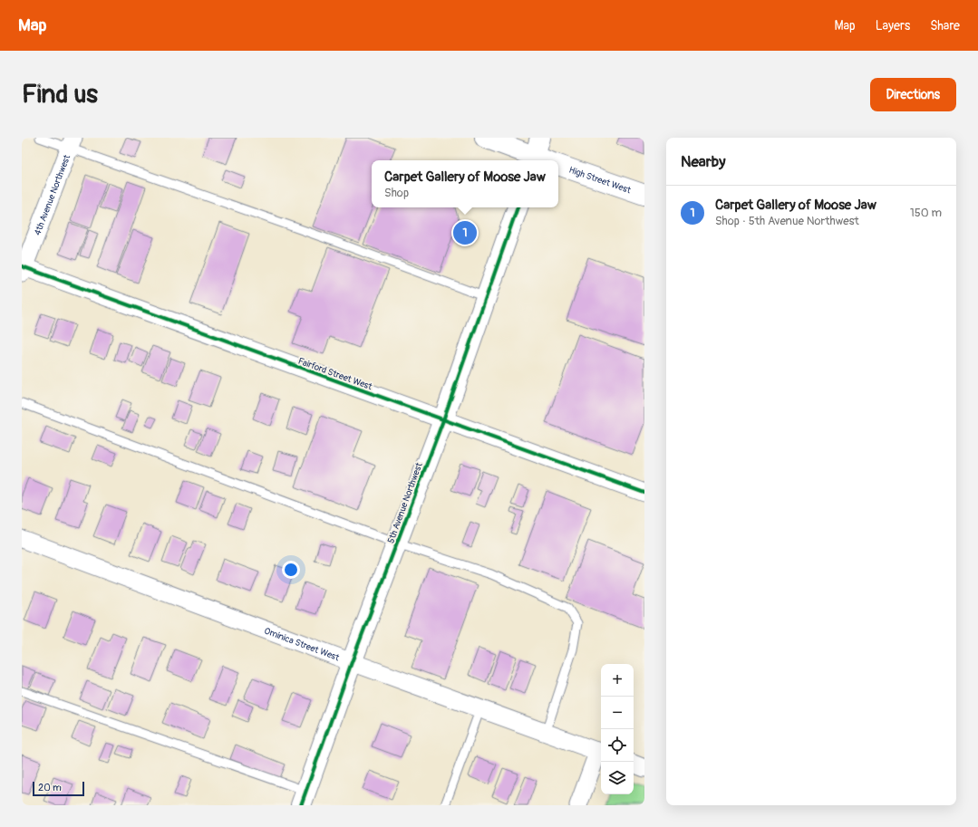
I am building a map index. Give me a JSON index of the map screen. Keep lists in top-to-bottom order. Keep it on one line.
{"streets":{"street":["High Street West","4th Avenue Northwest","Fairford Street West","5th Avenue Northwest","Ominica Street West"]},"crossings":[["4th Avenue Northwest","Fairford Street West"],["Fairford Street West","5th Avenue Northwest"],["5th Avenue Northwest","Ominica Street West"]],"scale_bar":"20 m","page":{"header":"Map","nav":["Map","Layers","Share"],"buttons":"Directions","title":"Find us","heading":"Nearby","popup":["Carpet Gallery of Moose Jaw","Shop"],"list":[{"mark":"1","name":"Carpet Gallery of Moose Jaw","note":"Shop · 5th Avenue Northwest","value":"150 m"}],"pins":"1","map_buttons":["+","−"],"scale":"20 m"}}
